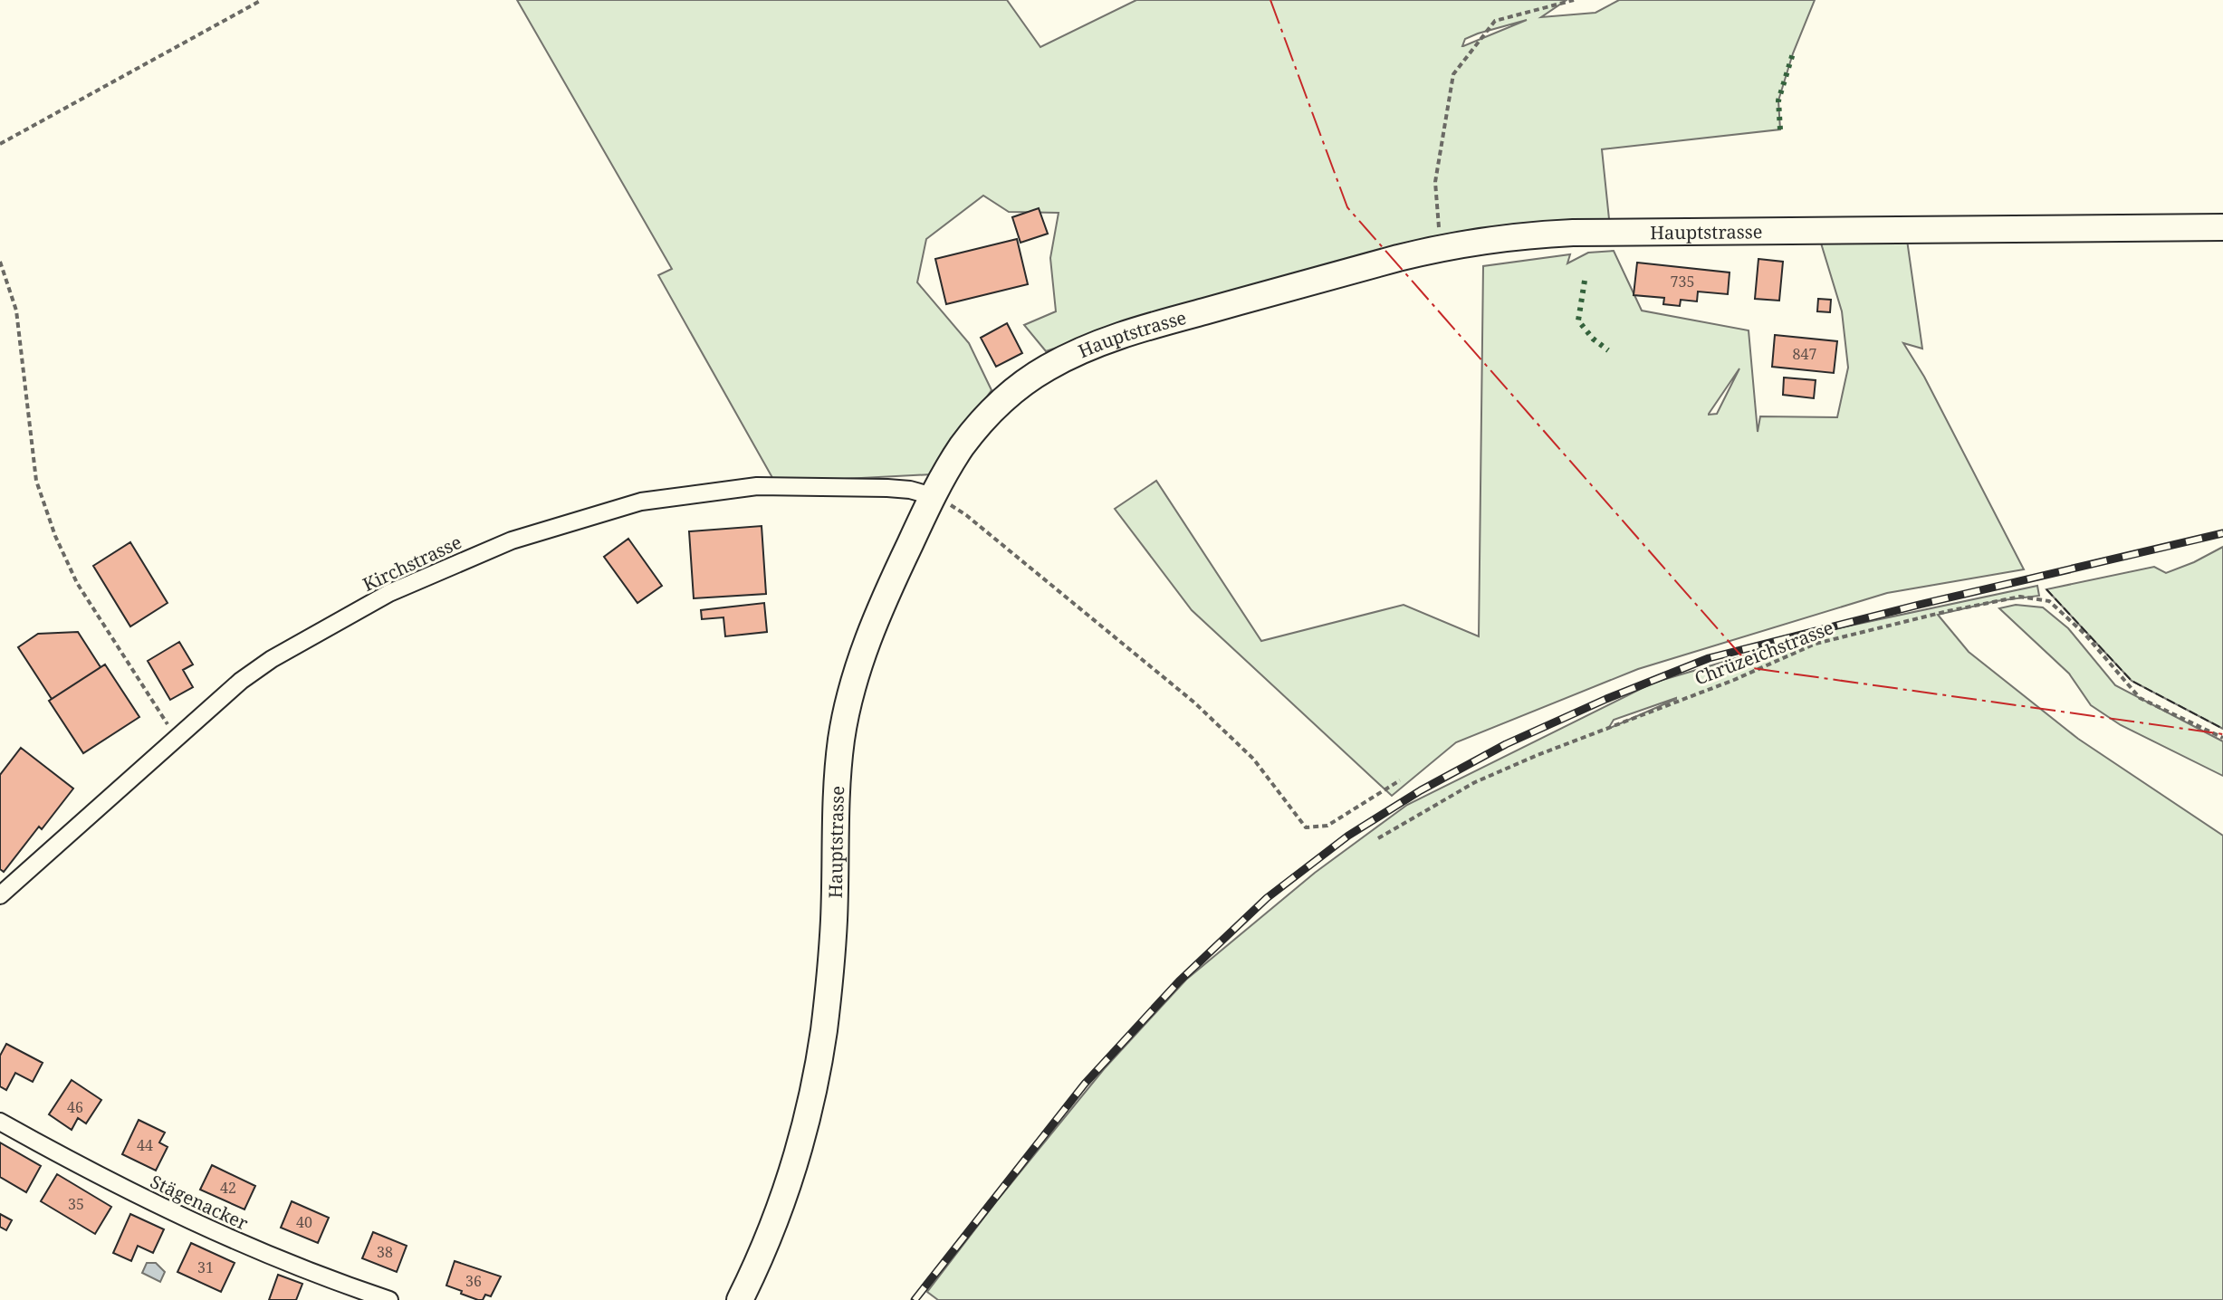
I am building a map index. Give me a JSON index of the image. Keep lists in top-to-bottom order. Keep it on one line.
{"streets":{"main road":["Hauptstrasse"],"street":["Kirchstrasse","Stägenacker"],"path":["Chrüzeichstrasse"]},"crossings":[["Hauptstrasse","Kirchstrasse"]],"house_numbers":["735","847","46","44","42","35","40","38","31","36"]}
